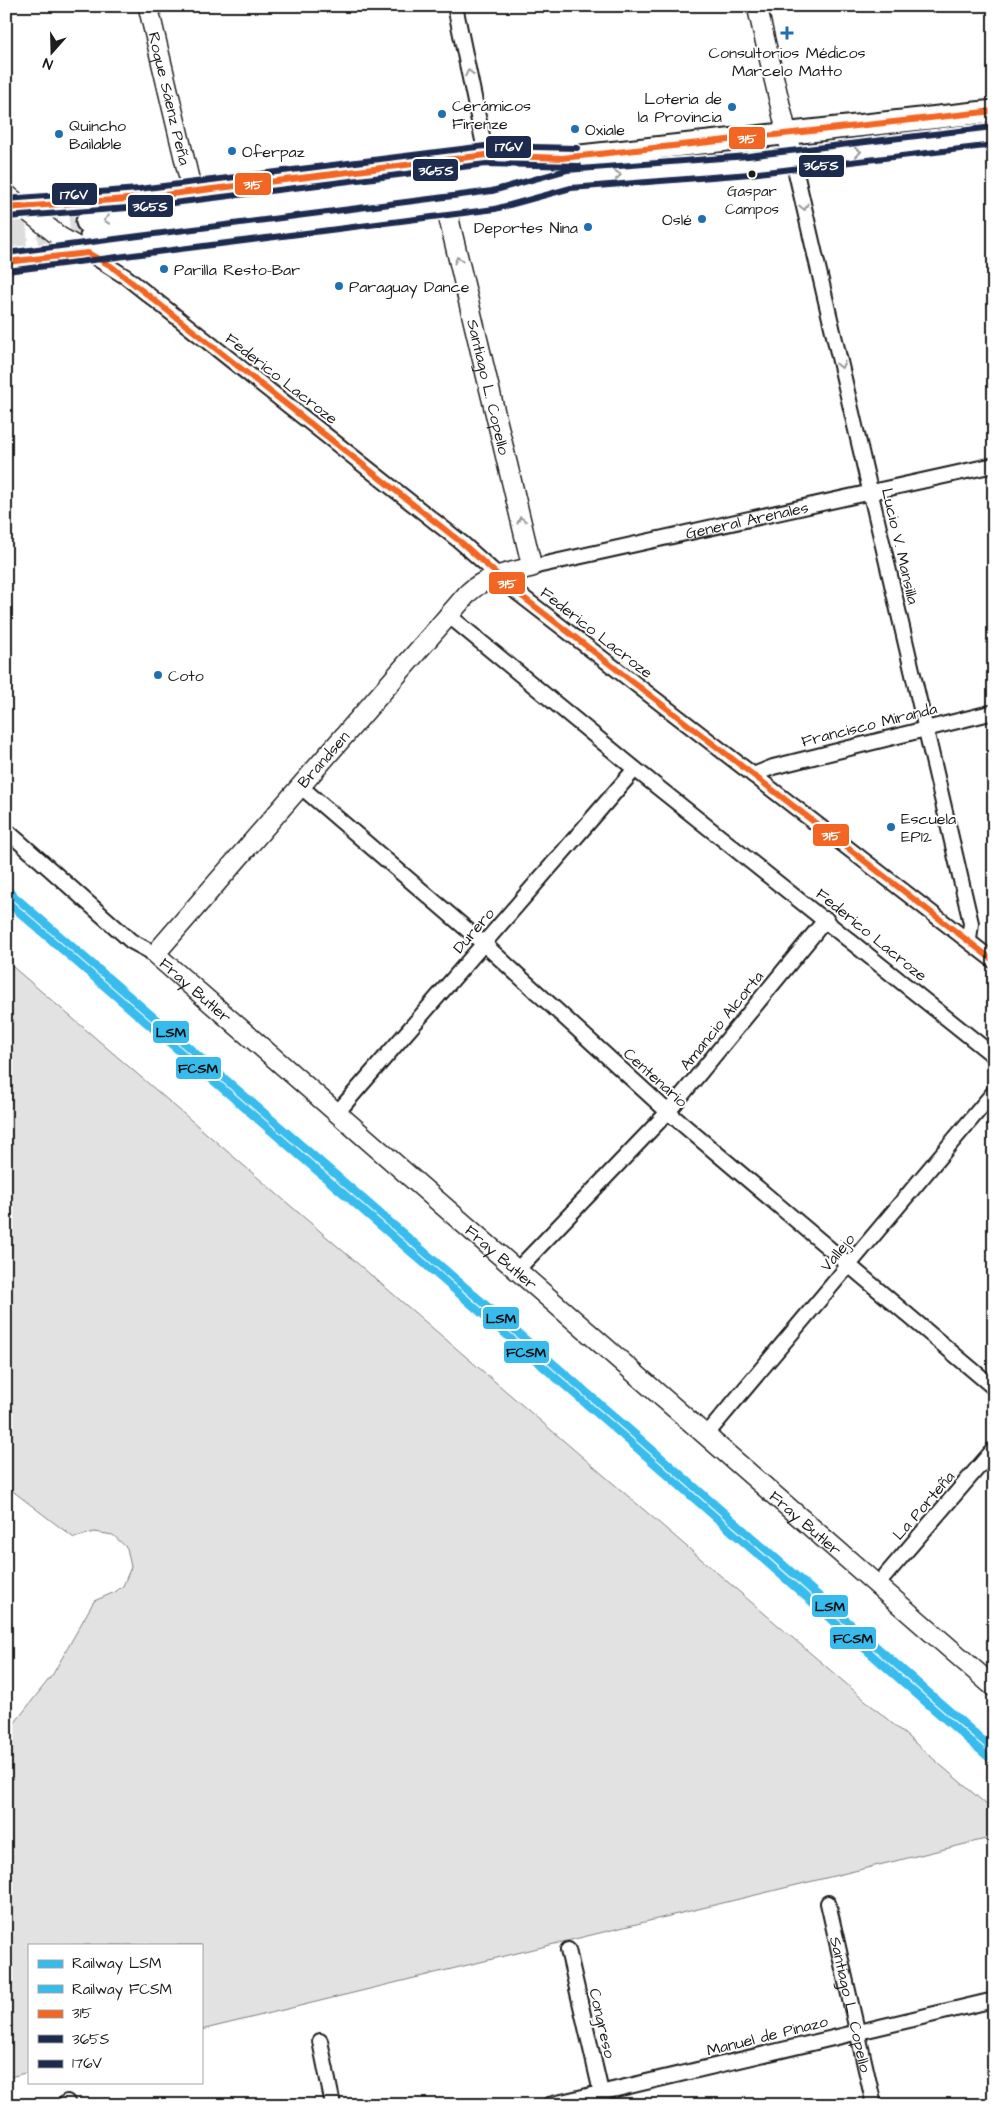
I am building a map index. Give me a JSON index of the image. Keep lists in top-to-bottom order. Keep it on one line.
{"streets":{"street":["Roque Sáenz Peña","Federico Lacroze","Santiago L. Copello","General Arenales","Lucio V. Mansilla","Francisco Miranda","Brandsen","Durero","Fray Butler","Amancio Alcorta","Centenario","Vallejo","La Porteña","Congreso","Manuel de Pinazo"]},"crossings":[["Federico Lacroze","General Arenales"],["Federico Lacroze","Lucio V. Mansilla"],["Federico Lacroze","Francisco Miranda"],["Federico Lacroze","Brandsen"],["Federico Lacroze","Durero"],["Federico Lacroze","Amancio Alcorta"],["Santiago L. Copello","General Arenales"],["Santiago L. Copello","Manuel de Pinazo"],["General Arenales","Lucio V. Mansilla"],["General Arenales","Brandsen"],["Lucio V. Mansilla","Francisco Miranda"],["Brandsen","Fray Butler"],["Brandsen","Centenario"],["Durero","Fray Butler"],["Durero","Centenario"],["Fray Butler","Amancio Alcorta"],["Fray Butler","Vallejo"],["Fray Butler","La Porteña"],["Amancio Alcorta","Centenario"],["Centenario","Vallejo"],["Congreso","Manuel de Pinazo"]],"one_way":["Santiago L. Copello","Lucio V. Mansilla"],"places":{"health":["Consultorios Médicos Marcelo Matto"],"other":["Loteria de la Provincia","Cerámicos Firenze","Oxiale","Quincho Bailable","Oferpaz","Gaspar Campos","Oslé","Deportes Nina","Parilla Resto-Bar","Paraguay Dance","Coto","Escuela EP12"]},"lines":["transit line 315","transit line 176V","transit line 365S","rail line LSM","rail line FCSM"],"legend":["Railway LSM","Railway FCSM","315","365S","176V"],"north":"bottom"}
